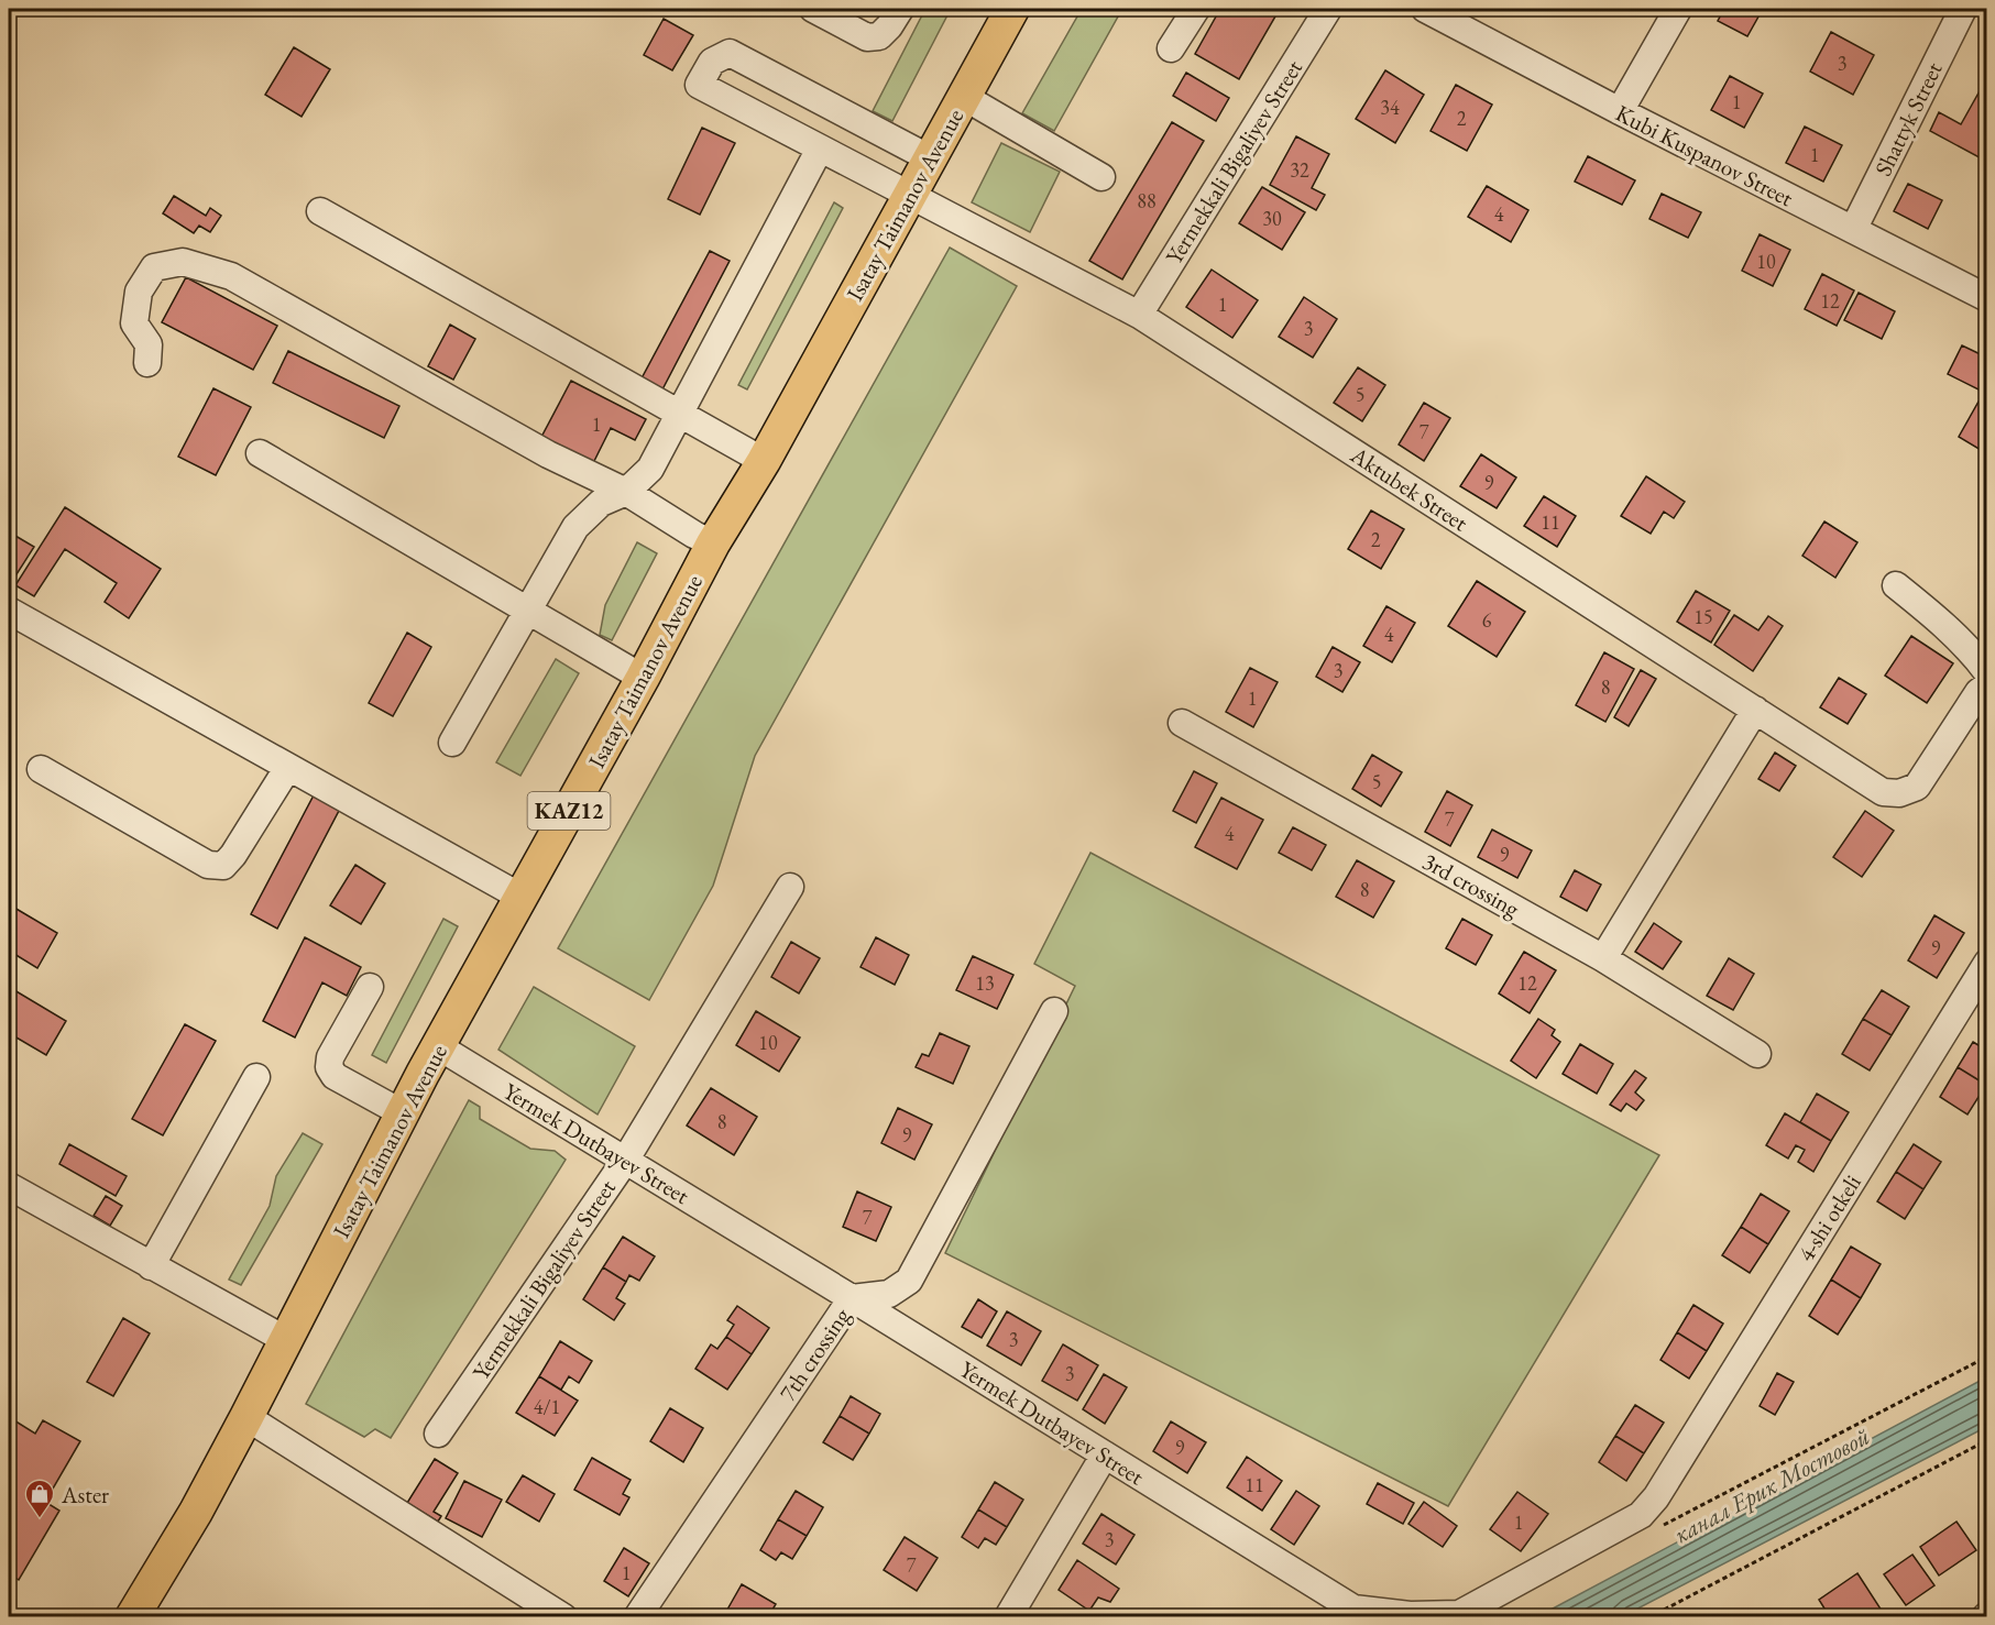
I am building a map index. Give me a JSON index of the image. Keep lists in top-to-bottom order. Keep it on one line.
{"streets":{"main road":["Isatay Taimanov Avenue","KAZ12"],"street":["Shattyk Street","Kubi Kuspanov Street","Yermekkali Bigaliyev Street","Aktubek Street","3rd crossing","Yermek Dutbayev Street","4-shi otkeli","7th crossing"]},"crossings":[["Shattyk Street","Kubi Kuspanov Street"],["Yermekkali Bigaliyev Street","Aktubek Street"],["Yermekkali Bigaliyev Street","Yermek Dutbayev Street"],["Isatay Taimanov Avenue","Aktubek Street"],["Isatay Taimanov Avenue","Yermek Dutbayev Street"],["Yermek Dutbayev Street","4-shi otkeli"],["Yermek Dutbayev Street","7th crossing"]],"water":["канал Ерик Мостовой"],"places":{"shop":["Aster"]},"house_numbers":["3","1","34","2","1","32","88","4","30","10","12","1","3","5","1","7","9","11","2","15","6","4","3","8","1","5","7","4","9","8","9","13","12","10","8","9","7","3","3","4/1","9","11","1","3","7","1"]}
